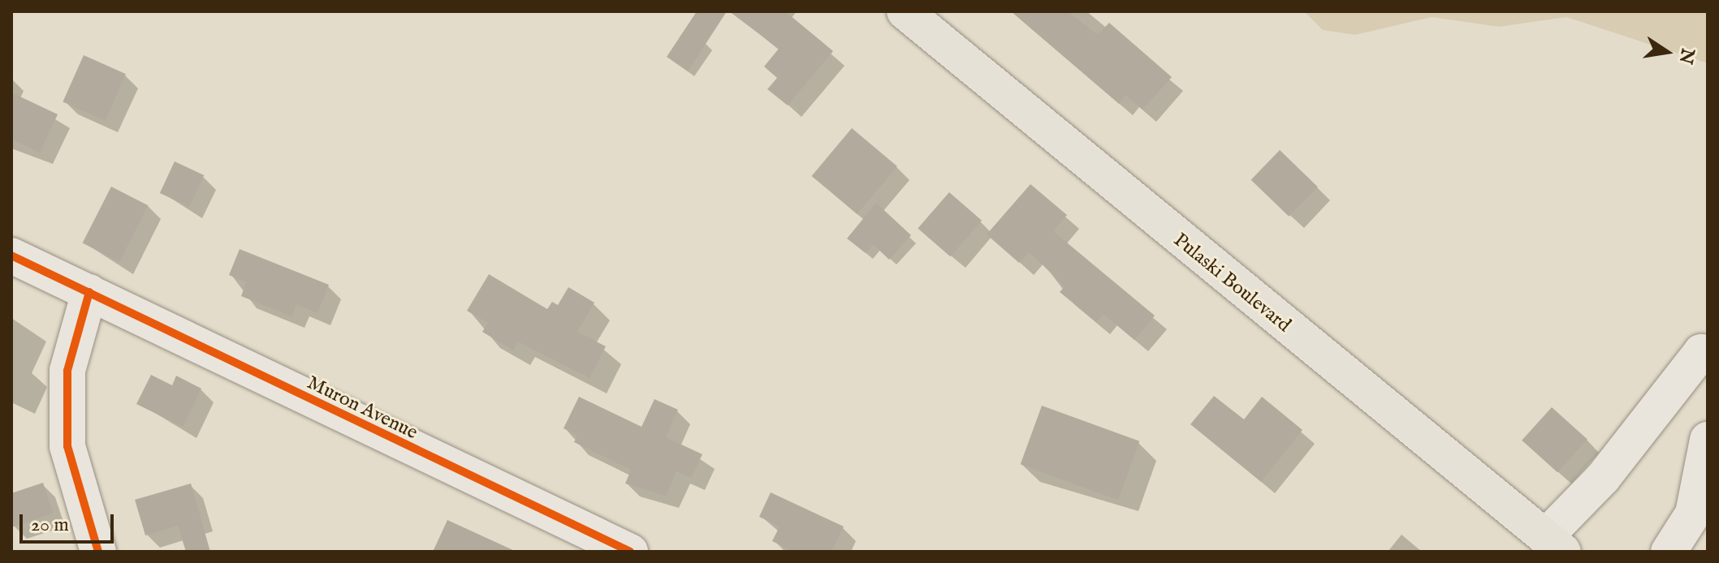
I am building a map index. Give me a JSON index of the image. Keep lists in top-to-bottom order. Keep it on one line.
{"streets":{"main road":["Pulaski Boulevard"],"street":["Muron Avenue"]},"scale_bar":"20 m","north":"right"}
